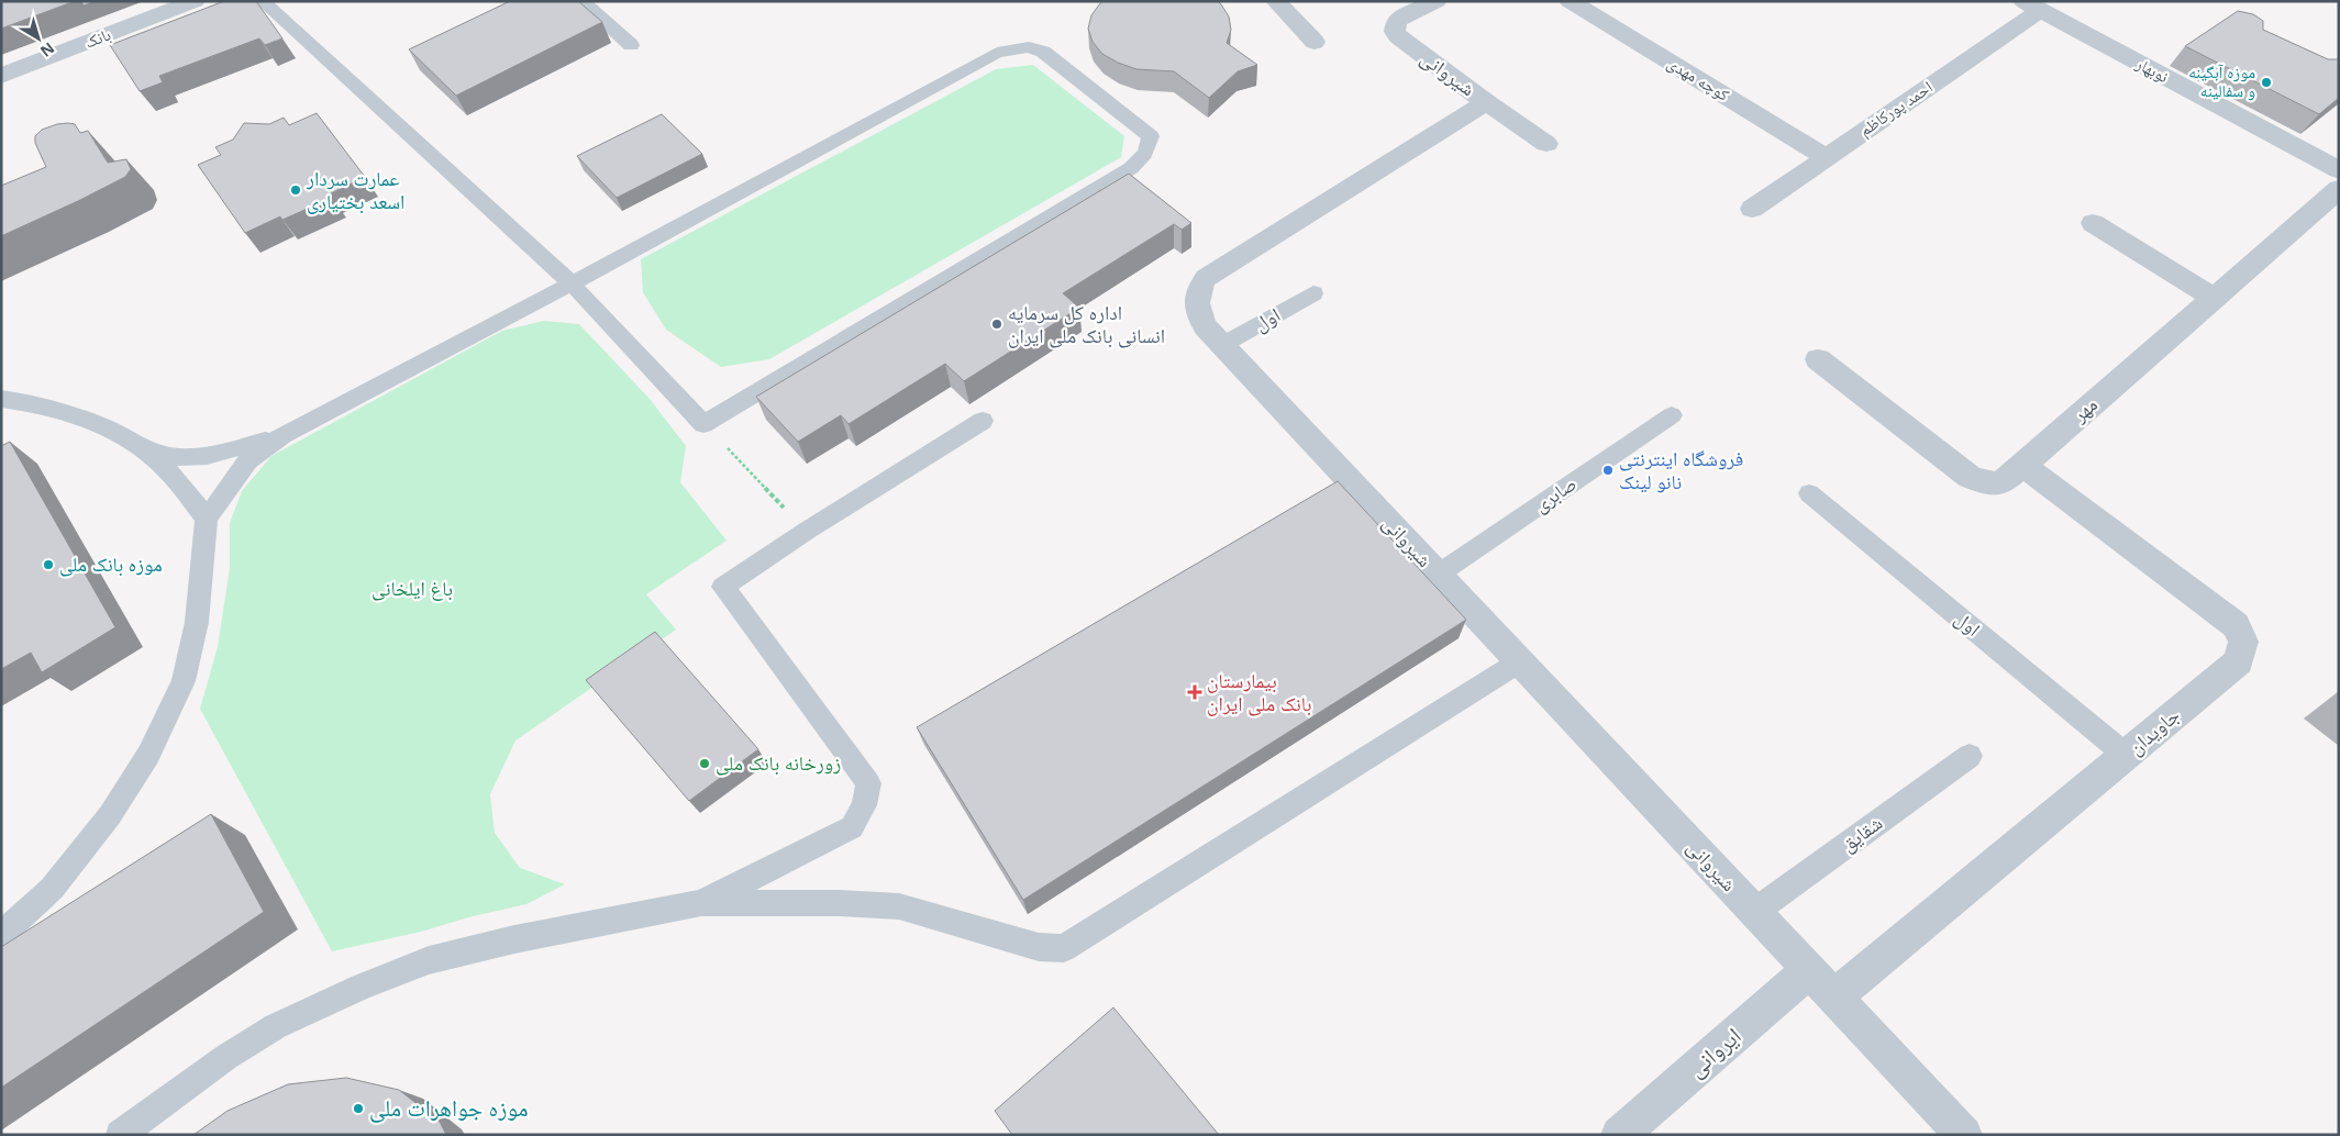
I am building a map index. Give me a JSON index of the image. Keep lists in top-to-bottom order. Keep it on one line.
{"streets":{"street":["بانک","نوبهار","شیروانی","کوچه مهدی","احمد پورکاظم","مهر","جاویدان","ایروانی"],"lane":["اول","صابری","شقایق"]},"crossings":[["نوبهار","احمد پورکاظم"],["شیروانی","اول"],["شیروانی","صابری"],["شیروانی","جاویدان"],["شیروانی","شقایق"],["شیروانی","ایروانی"],["کوچه مهدی","احمد پورکاظم"],["اول","جاویدان"],["مهر","جاویدان"]],"parks":["باغ ایلخانی"],"places":{"other":["موزه آبگینه و سفالینه","عمارت سردار اسعد بختیاری","اداره کل سرمایه انسانی بانک ملی ایران","فروشگاه اینترنتی نانو لینک","موزه بانک ملی","زورخانه بانک ملی","موزه جواهرات ملی"],"health":["بیمارستان بانک ملی ایران"]},"north":"bottom right"}
